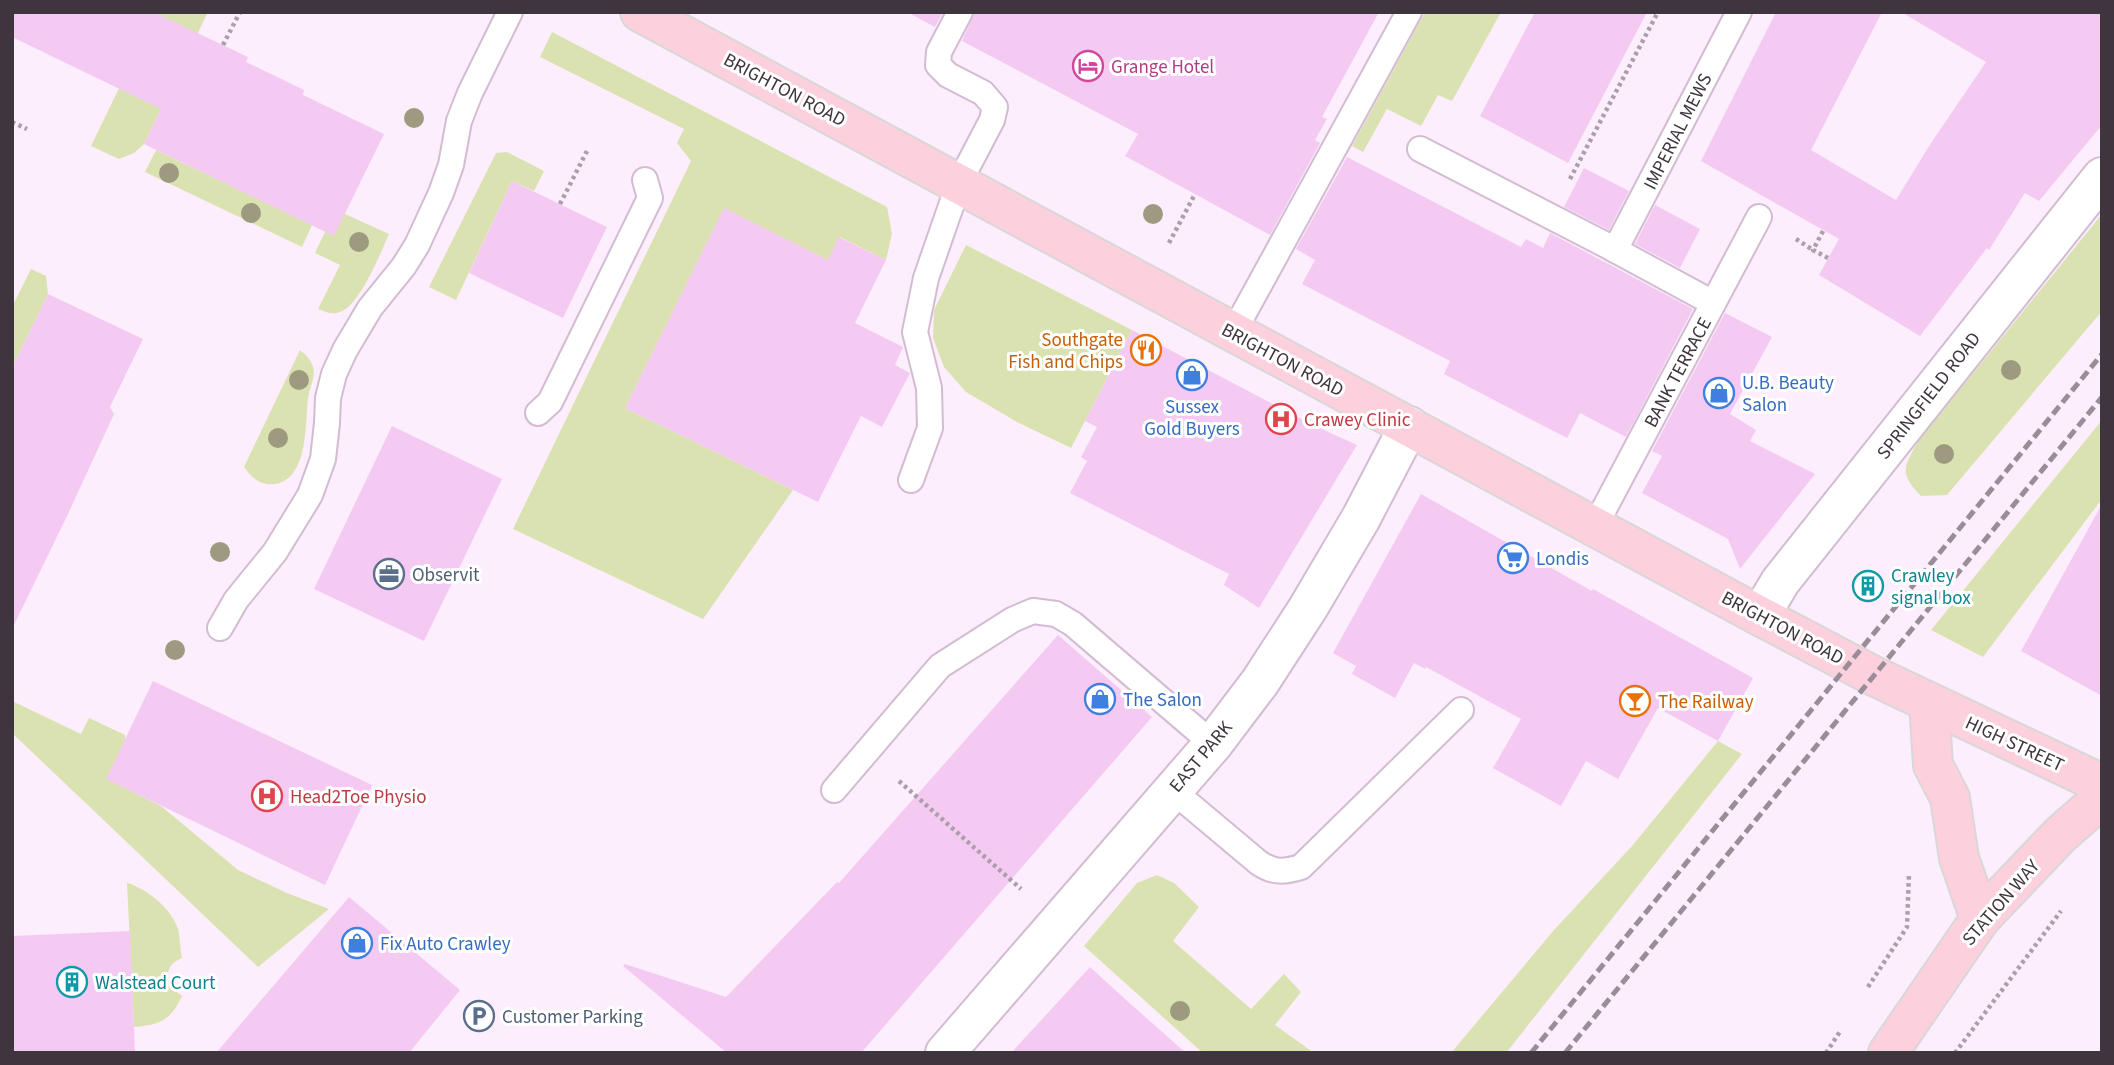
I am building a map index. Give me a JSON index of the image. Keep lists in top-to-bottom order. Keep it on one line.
{"streets":{"main road":["BRIGHTON ROAD","HIGH STREET","STATION WAY"],"street":["SPRINGFIELD ROAD","EAST PARK"],"lane":["IMPERIAL MEWS","BANK TERRACE"]},"crossings":[["BRIGHTON ROAD","BANK TERRACE"],["BRIGHTON ROAD","SPRINGFIELD ROAD"],["BRIGHTON ROAD","HIGH STREET"],["BRIGHTON ROAD","EAST PARK"]],"places":{"hotel":["Grange Hotel"],"restaurant":["Southgate Fish and Chips"],"shop":["Sussex Gold Buyers","U.B. Beauty Salon","The Salon","Fix Auto Crawley"],"hospital":["Crawey Clinic","Head2Toe Physio"],"supermarket":["Londis"],"office":["Observit"],"building":["Crawley signal box","Walstead Court"],"bar":["The Railway"],"parking":["Customer Parking"]}}
